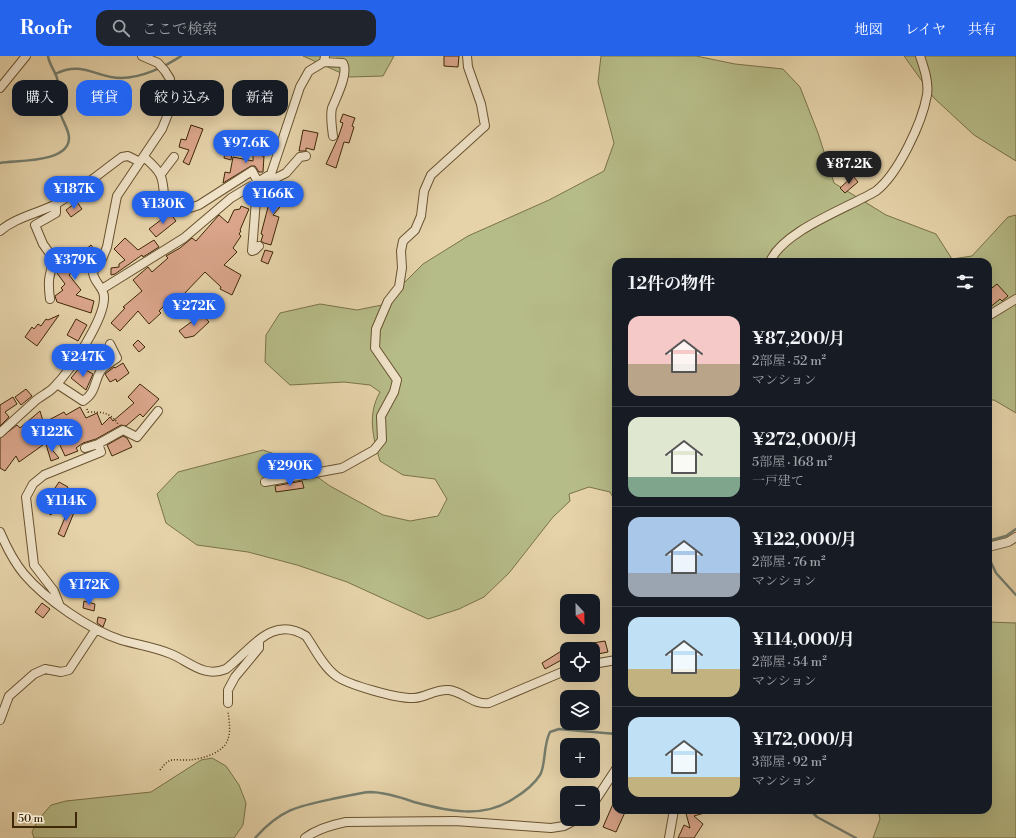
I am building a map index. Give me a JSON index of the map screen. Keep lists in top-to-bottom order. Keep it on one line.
{"scale_bar":"50 m","north":"bottom","page":{"header":"Roofr","search":"ここで検索","nav":["地図","レイヤ","共有"],"chip":["購入","賃貸","絞り込み","新着"],"price":["¥97.6K","¥87.2K","¥187K","¥166K","¥130K","¥379K","¥272K","¥247K","¥122K","¥290K","¥114K","¥172K"],"heading":"12件の物件","list":[{"name":"¥87,200/月","note":"2部屋 · 52 m² · マンション"},{"name":"¥272,000/月","note":"5部屋 · 168 m² · 一戸建て"},{"name":"¥122,000/月","note":"2部屋 · 76 m² · マンション"},{"name":"¥114,000/月","note":"2部屋 · 54 m² · マンション"},{"name":"¥172,000/月","note":"3部屋 · 92 m² · マンション"}],"map_buttons":["+","−"],"scale":"50 m"}}
